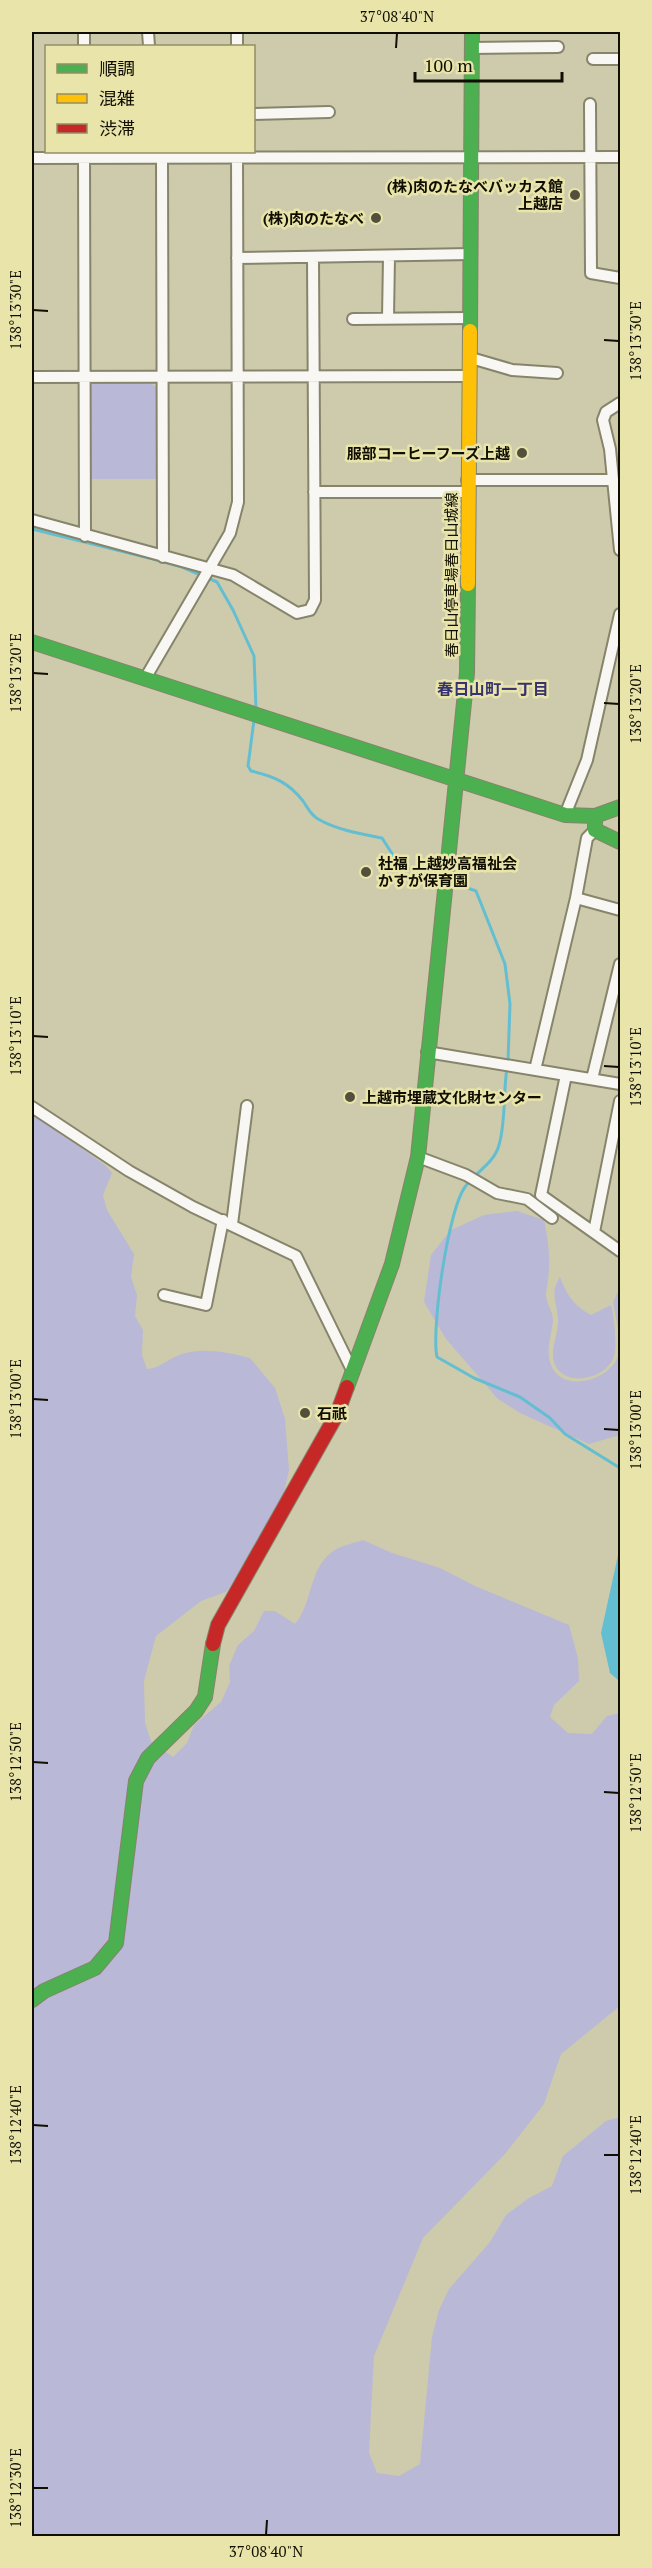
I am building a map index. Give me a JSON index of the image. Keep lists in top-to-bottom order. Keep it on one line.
{"streets":{"street":["春日山停車場春日山城線"]},"districts":["春日山町一丁目"],"places":["(株)肉のたなべバッカス館 上越店","(株)肉のたなべ","服部コーヒーフーズ上越","社福 上越妙高福祉会 かすが保育園","上越市埋蔵文化財センター","石祇"],"legend":["順調","混雑","渋滞"],"scale_bar":"100 m","coordinates":["37°08'40\"N","138°13'30\"E","138°13'20\"E","138°13'10\"E","138°13'00\"E","138°12'50\"E","138°12'40\"E","138°12'30\"E"]}
